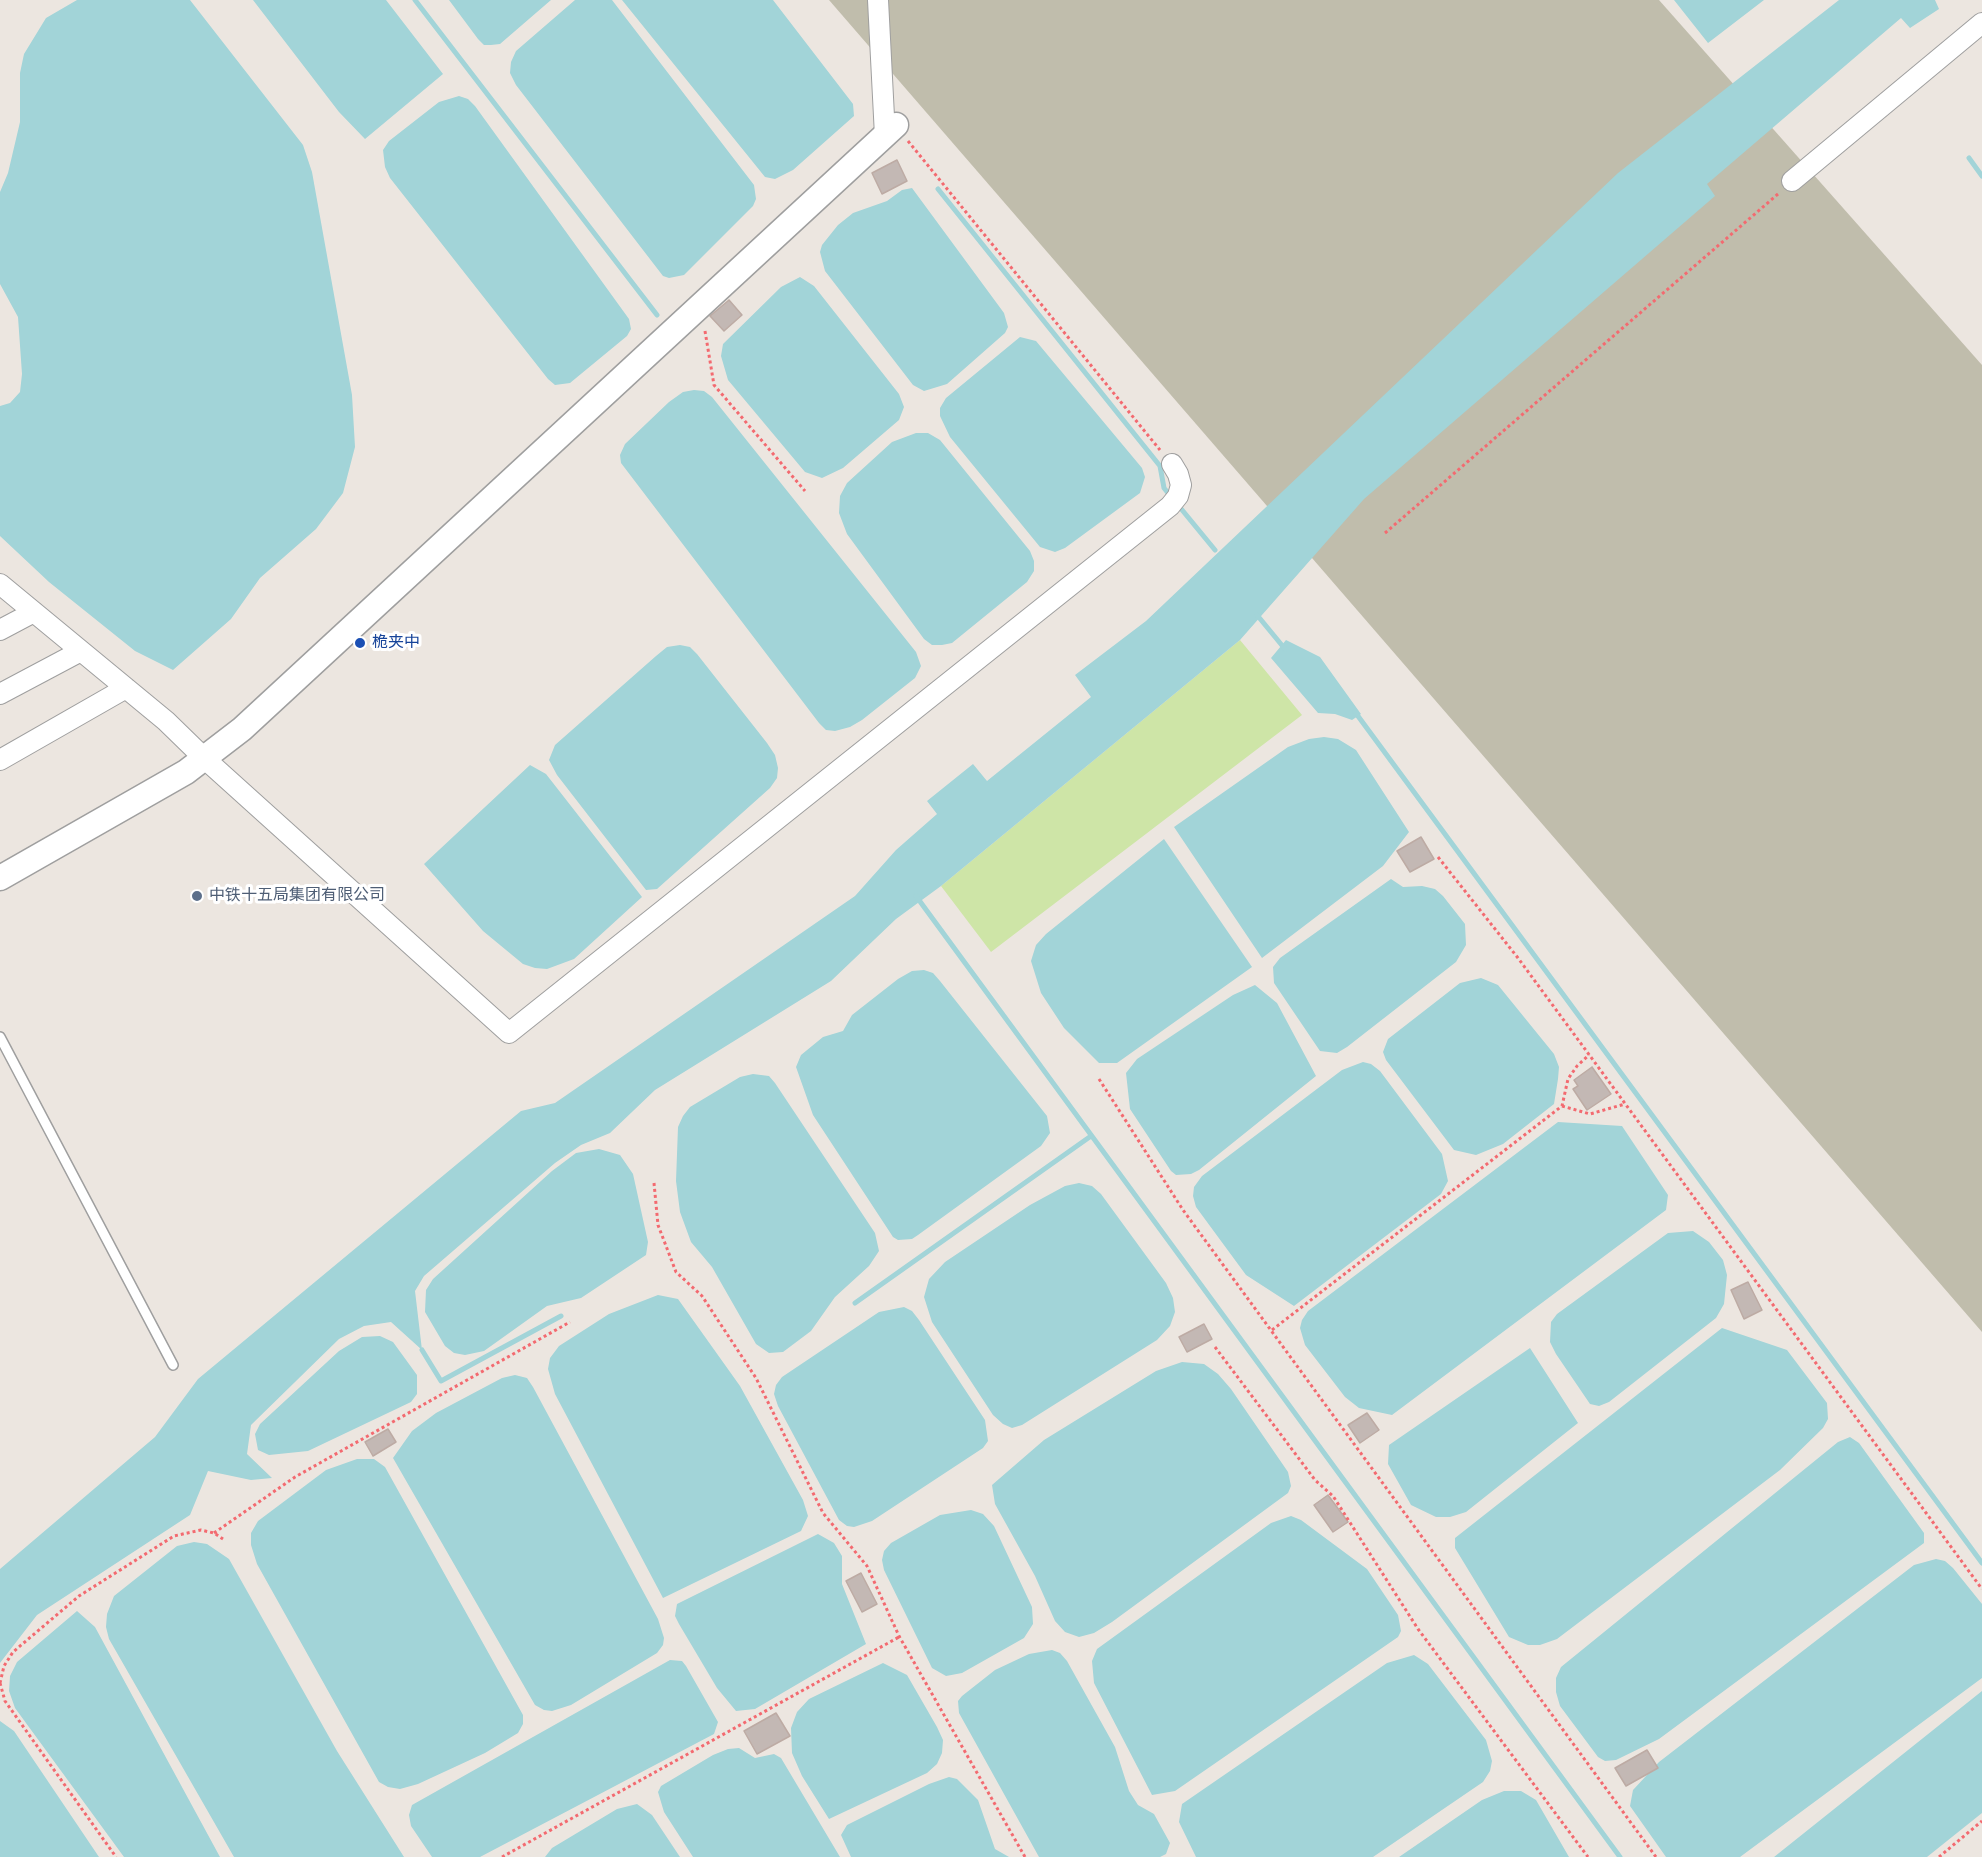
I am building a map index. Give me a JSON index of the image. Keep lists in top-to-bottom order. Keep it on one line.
{"places":["桅夹中","中铁十五局集团有限公司"]}
